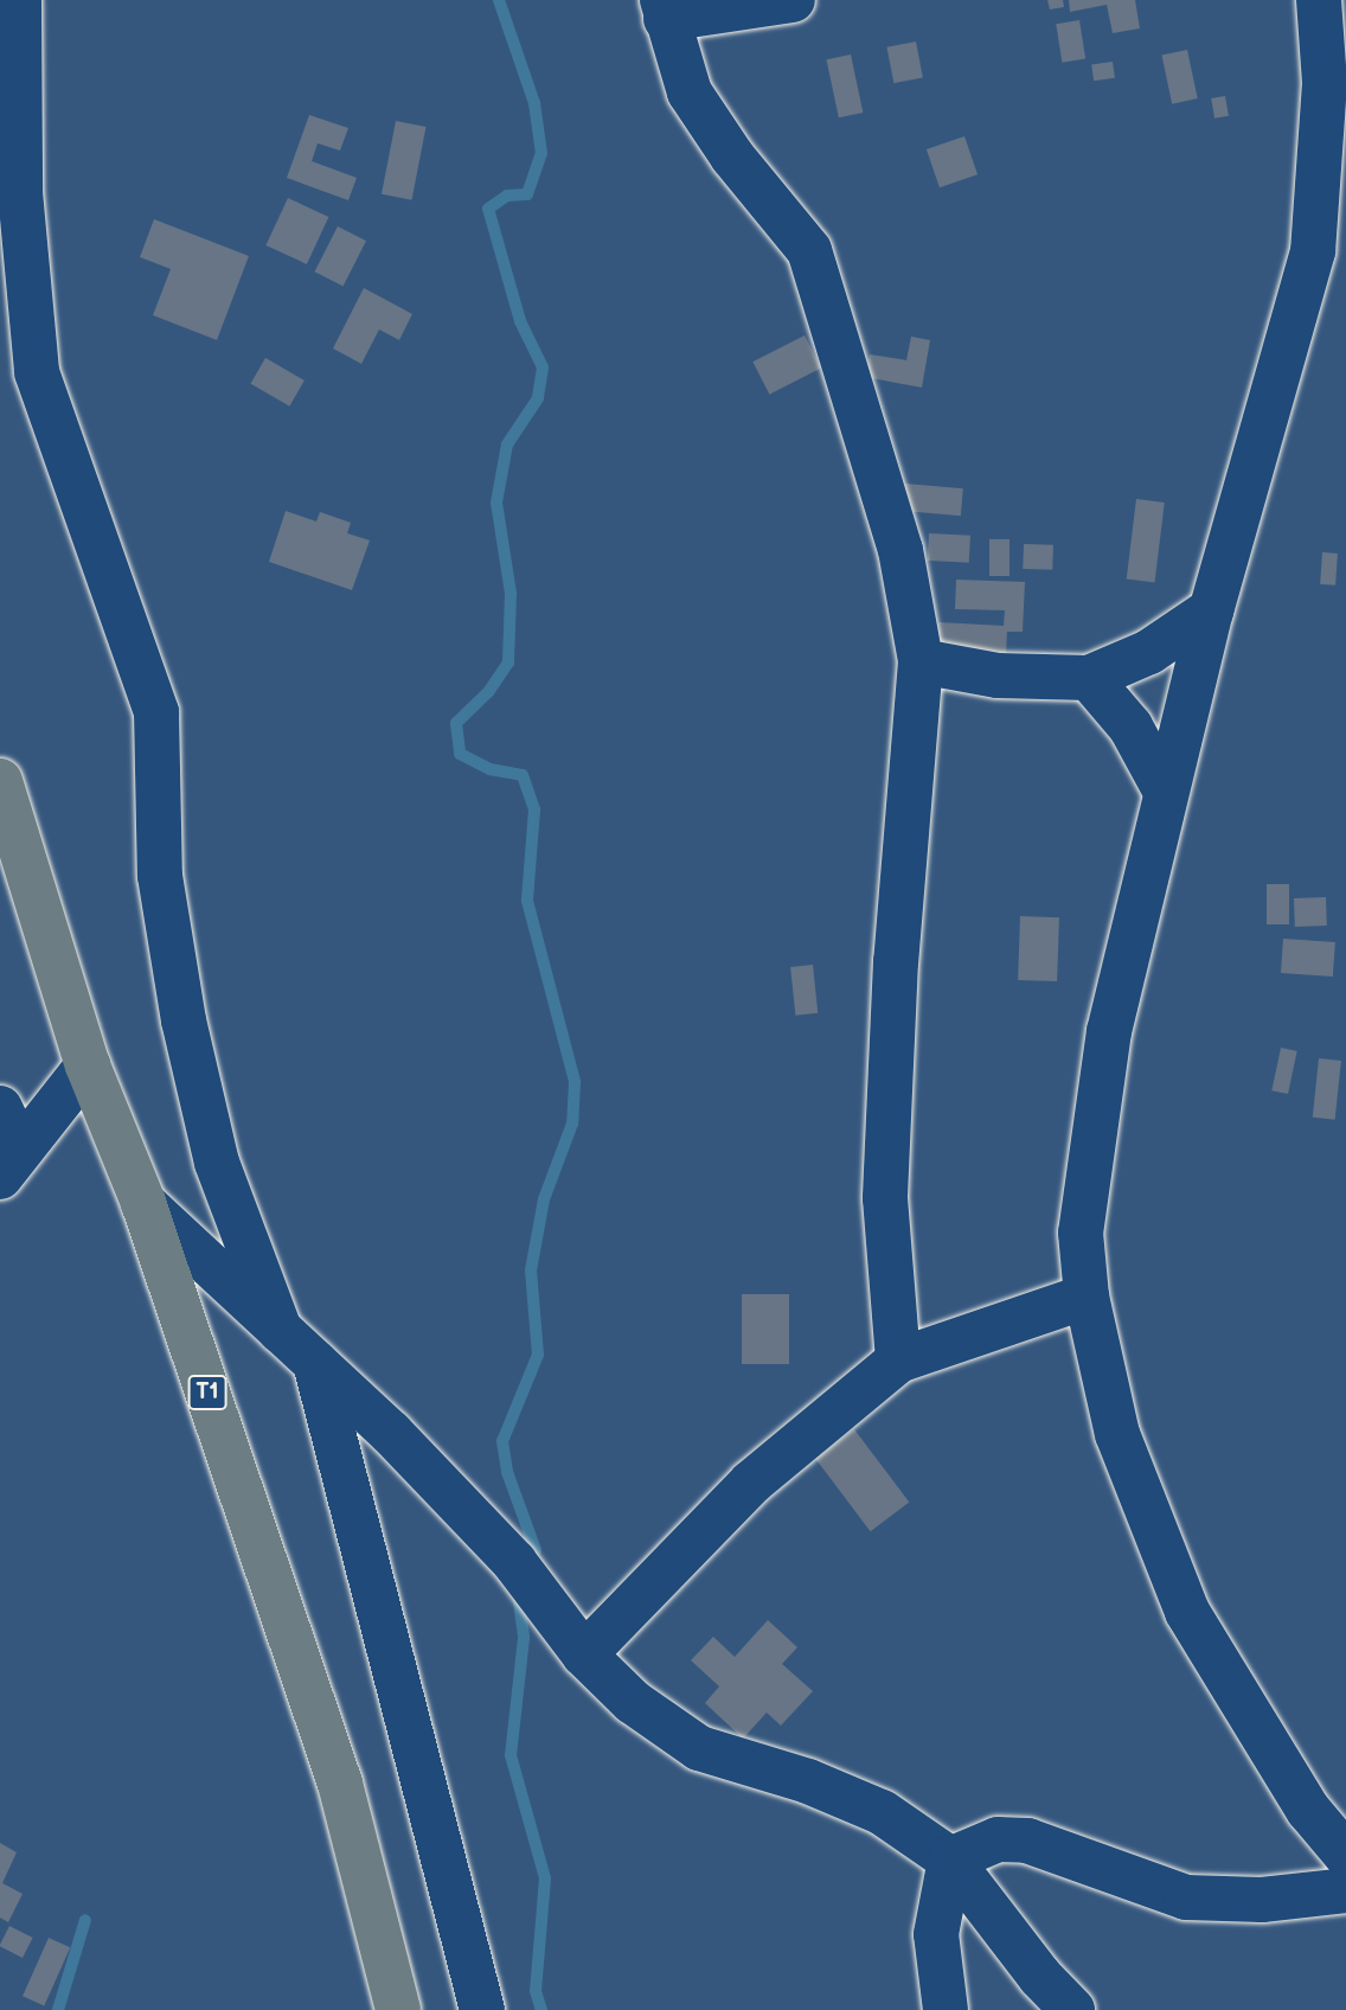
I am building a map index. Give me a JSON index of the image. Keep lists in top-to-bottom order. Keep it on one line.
{"streets":{"highway":["T1"]}}
